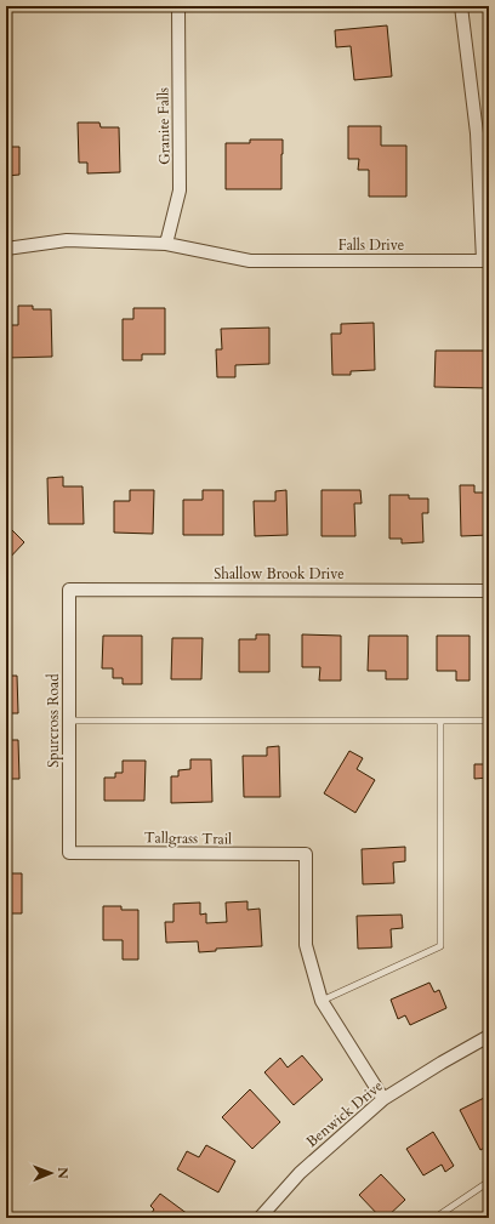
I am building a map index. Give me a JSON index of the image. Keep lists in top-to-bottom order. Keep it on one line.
{"streets":{"street":["Granite Falls","Falls Drive","Shallow Brook Drive","Spurcross Road","Tallgrass Trail","Benwick Drive"]},"crossings":[["Granite Falls","Falls Drive"],["Shallow Brook Drive","Spurcross Road"],["Spurcross Road","Tallgrass Trail"]],"north":"right"}
